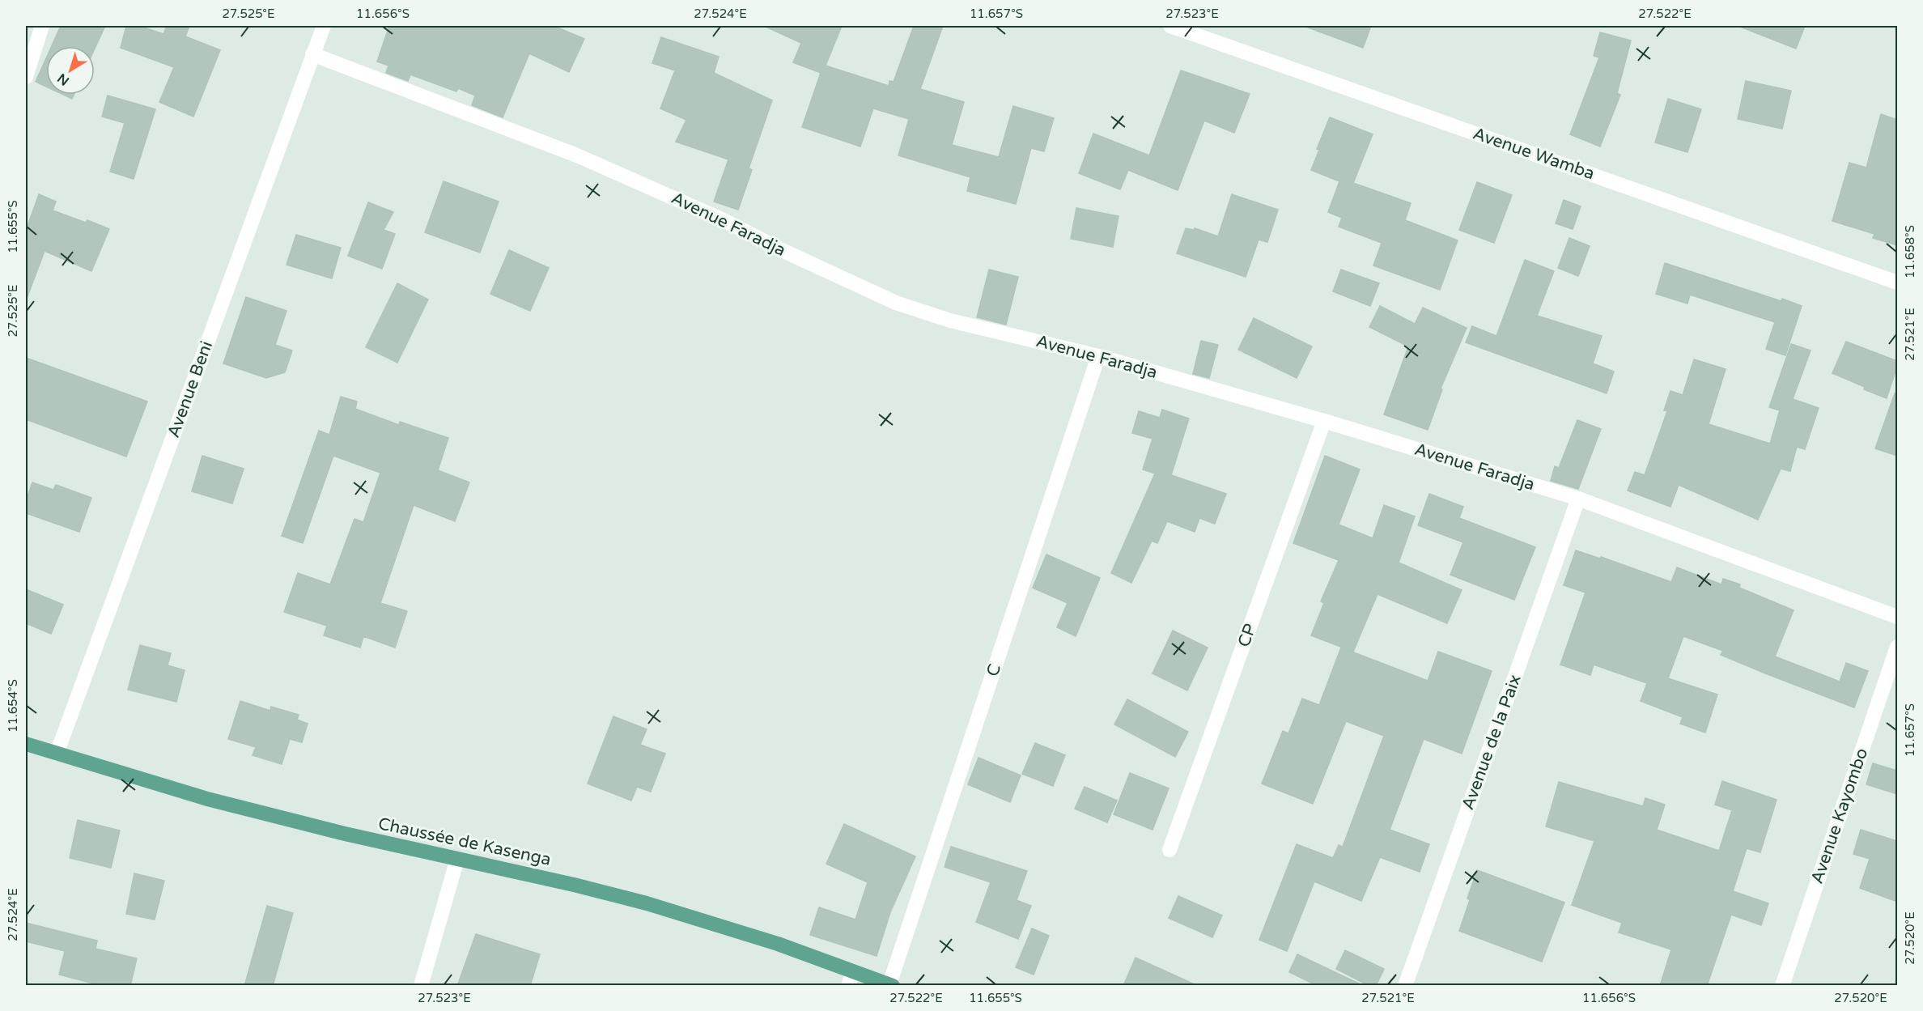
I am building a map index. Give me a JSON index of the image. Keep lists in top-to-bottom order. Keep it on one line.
{"streets":{"main road":["Chaussée de Kasenga"],"street":["Avenue Wamba","Avenue Faradja","Avenue Beni","CP","C","Avenue de la Paix","Avenue Kayombo"]},"crossings":[["Avenue Faradja","Avenue Beni"],["Avenue Faradja","CP"],["Avenue Faradja","C"],["Avenue Faradja","Avenue de la Paix"],["Avenue Beni","Chaussée de Kasenga"],["C","Chaussée de Kasenga"]],"north":"bottom left","coordinates":["27.525°E","11.656°S","27.524°E","11.657°S","27.523°E","27.522°E","11.655°S","11.658°S","27.521°E","11.654°S","27.520°E"]}
